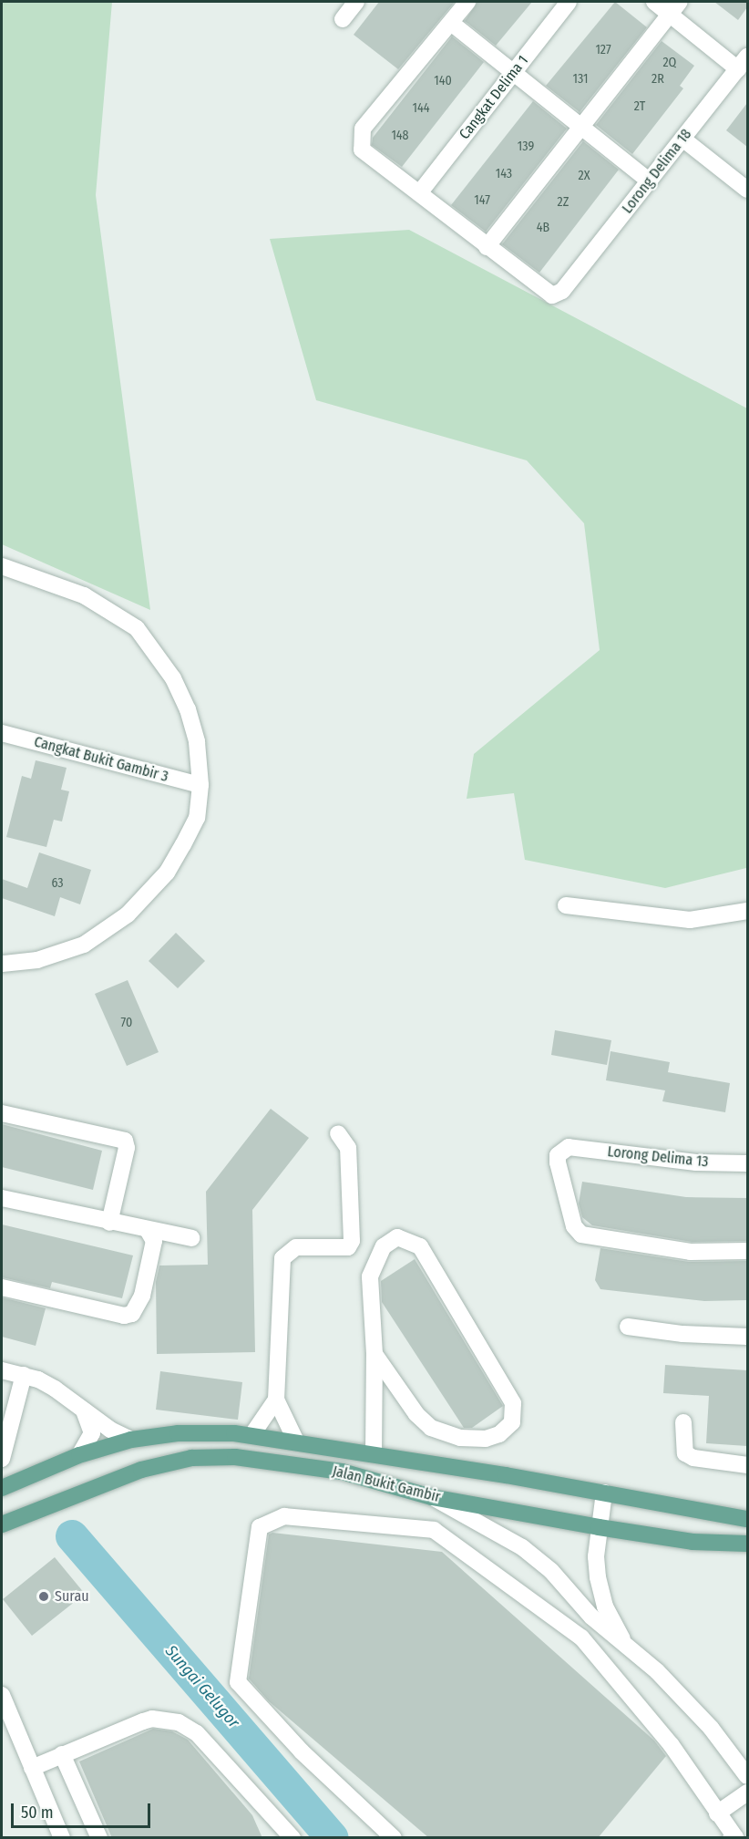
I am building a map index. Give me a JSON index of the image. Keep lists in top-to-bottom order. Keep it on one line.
{"streets":{"main road":["Jalan Bukit Gambir"],"street":["Cangkat Delima 1","Lorong Delima 18","Cangkat Bukit Gambir 3","Lorong Delima 13"]},"water":["Sungai Gelugor"],"places":["Surau"],"house_numbers":["127","2Q","131","2R","140","2T","144","148","139","143","2X","147","2Z","4B","63","70"],"scale_bar":"50 m"}
